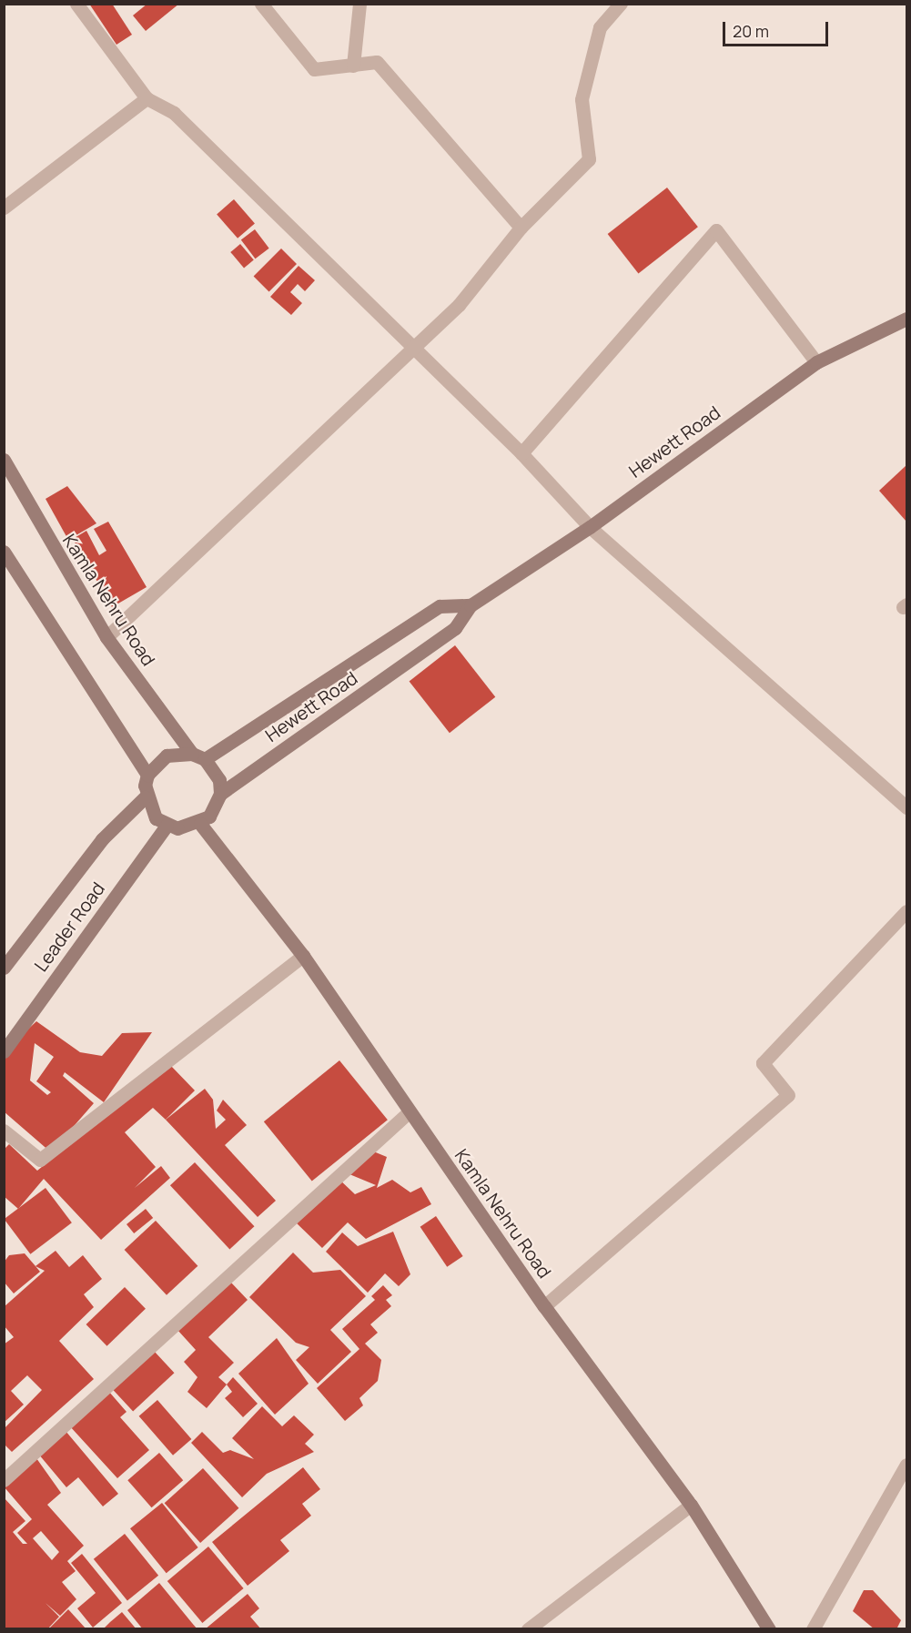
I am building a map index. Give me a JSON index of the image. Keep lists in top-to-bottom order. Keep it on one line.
{"streets":{"main road":["Hewett Road","Kamla Nehru Road","Leader Road"]},"crossings":[["Hewett Road","Kamla Nehru Road"],["Hewett Road","Leader Road"],["Kamla Nehru Road","Leader Road"]],"scale_bar":"20 m"}
